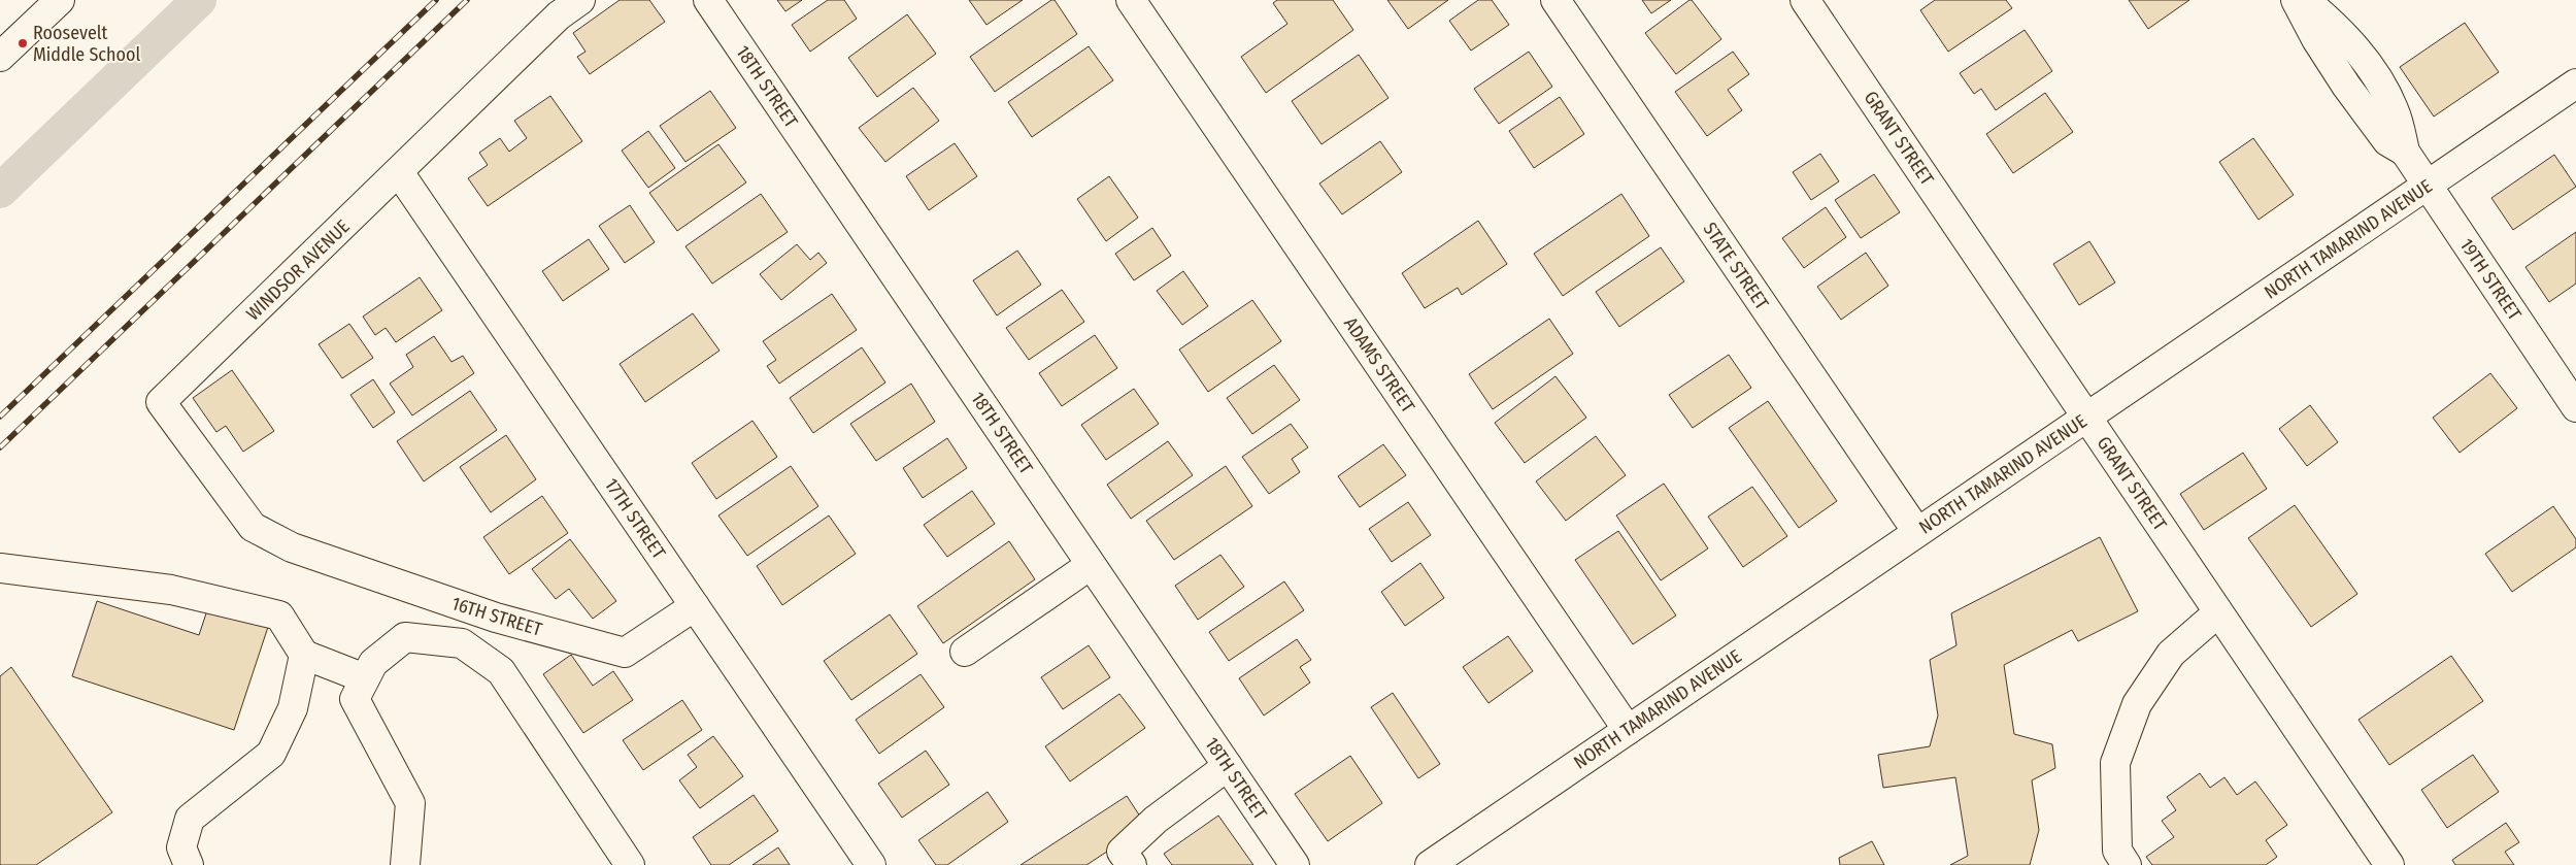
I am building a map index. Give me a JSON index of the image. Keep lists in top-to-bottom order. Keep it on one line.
{"streets":{"street":["18TH STREET","GRANT STREET","NORTH TAMARIND AVENUE","STATE STREET","WINDSOR AVENUE","19TH STREET","ADAMS STREET","17TH STREET","16TH STREET"]},"crossings":[["GRANT STREET","NORTH TAMARIND AVENUE"],["NORTH TAMARIND AVENUE","STATE STREET"],["NORTH TAMARIND AVENUE","19TH STREET"],["NORTH TAMARIND AVENUE","ADAMS STREET"],["WINDSOR AVENUE","17TH STREET"],["WINDSOR AVENUE","16TH STREET"],["17TH STREET","16TH STREET"]],"places":["Roosevelt Middle School"]}
